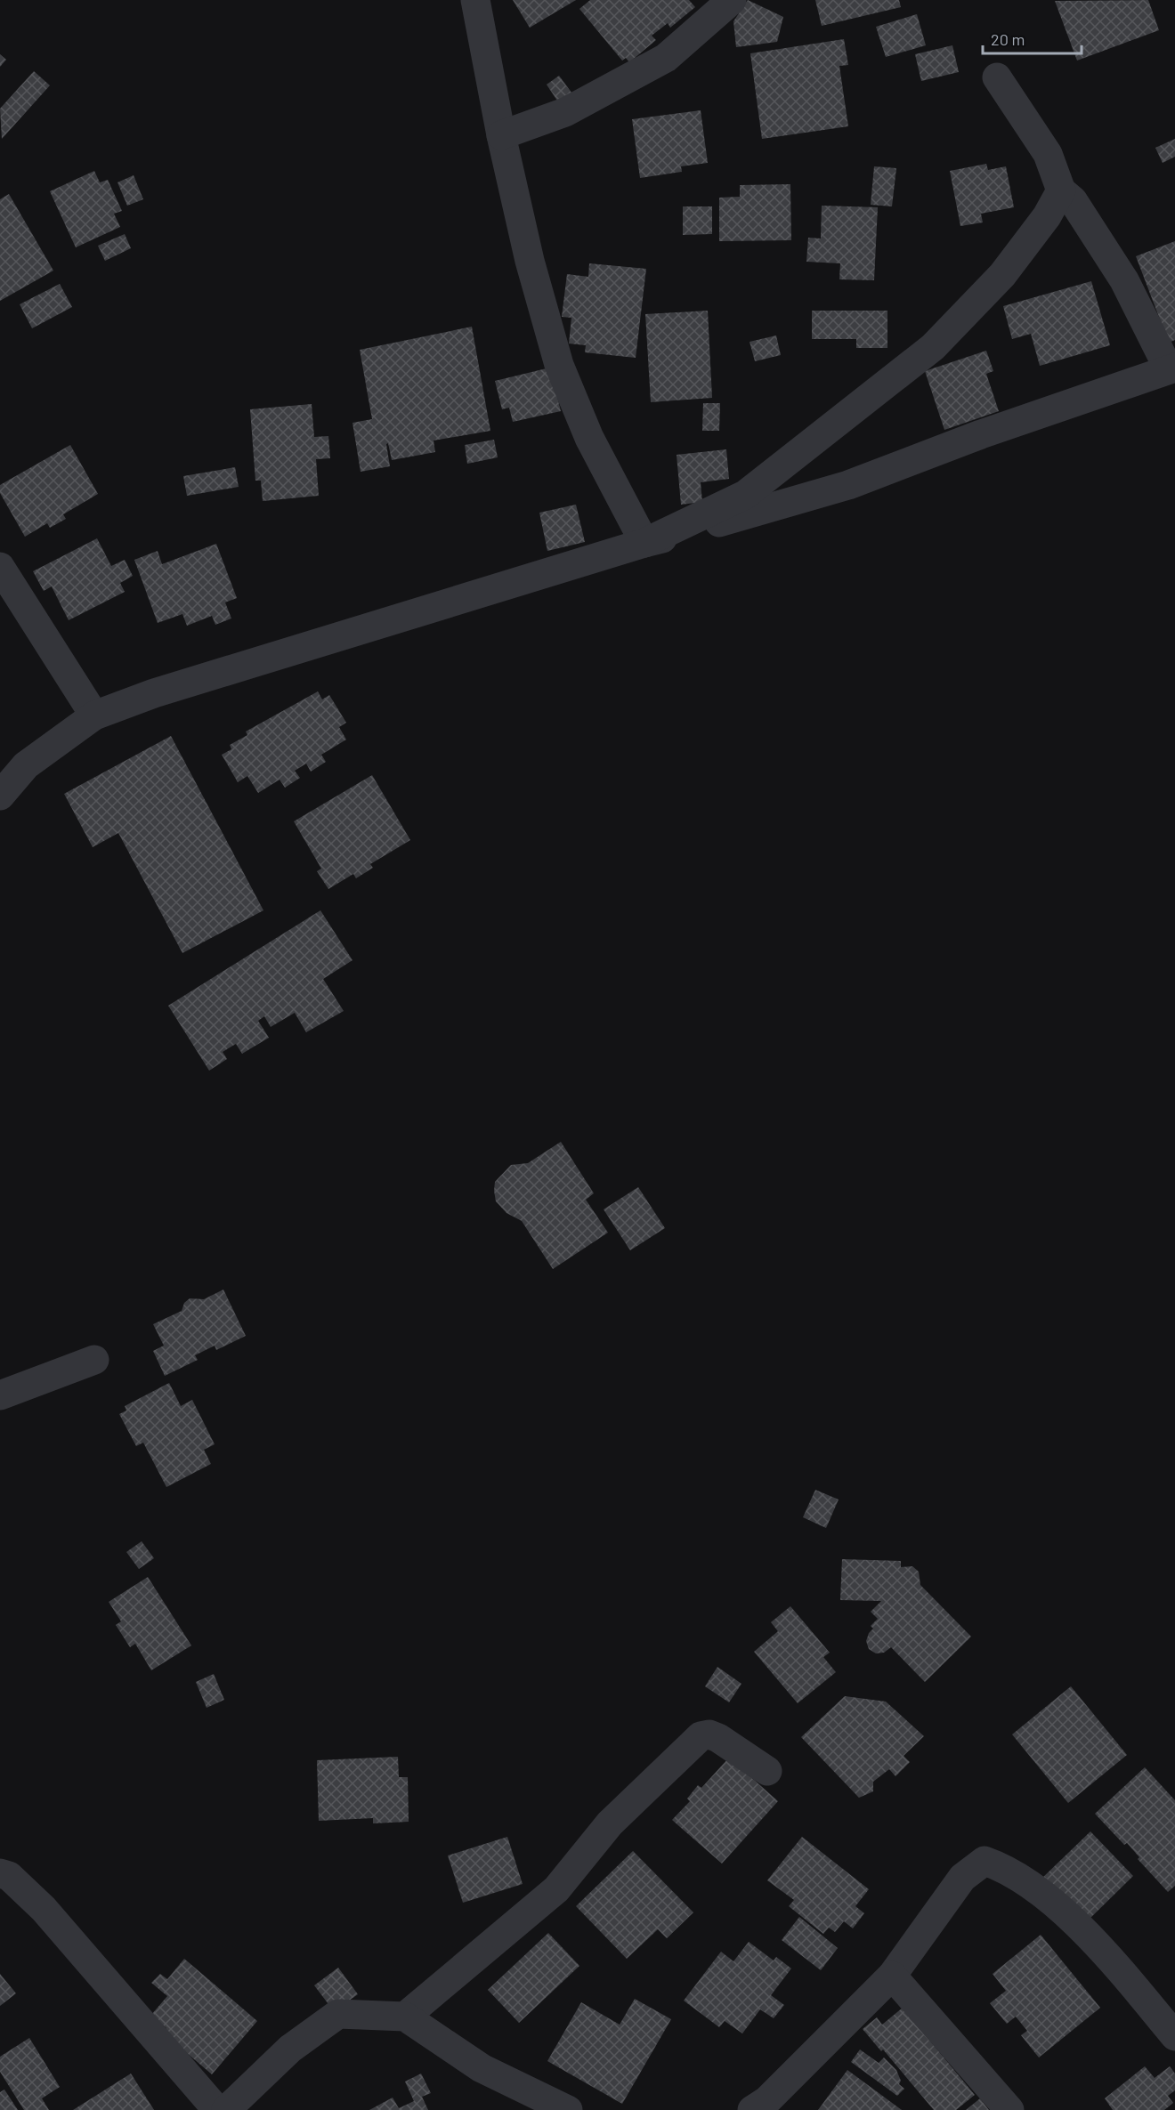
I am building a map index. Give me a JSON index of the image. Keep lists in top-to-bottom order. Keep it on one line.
{"scale_bar":"20 m"}
